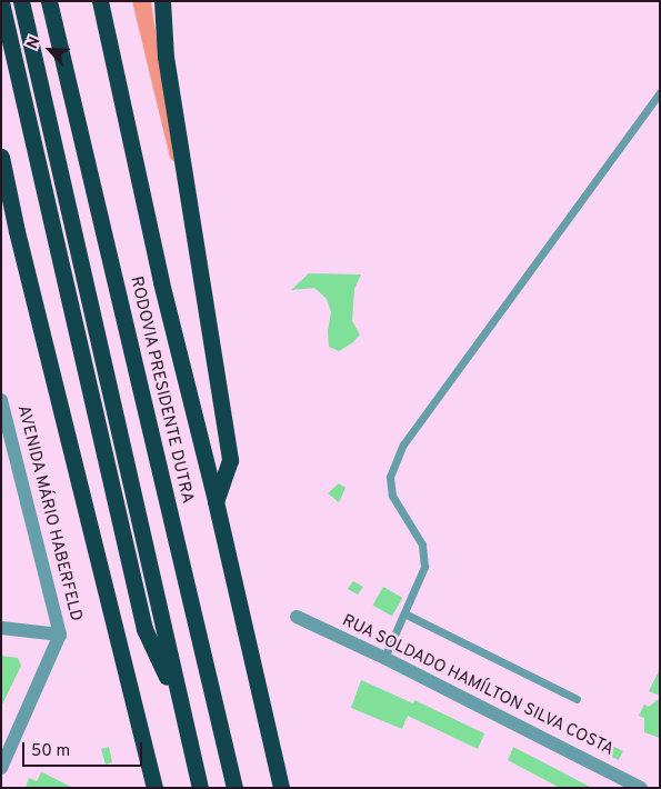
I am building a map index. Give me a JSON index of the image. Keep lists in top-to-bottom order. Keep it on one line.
{"streets":{"highway":["RODOVIA PRESIDENTE DUTRA"],"street":["AVENIDA MÁRIO HABERFELD","RUA SOLDADO HAMÍLTON SILVA COSTA"]},"scale_bar":"50 m","north":"top left"}
